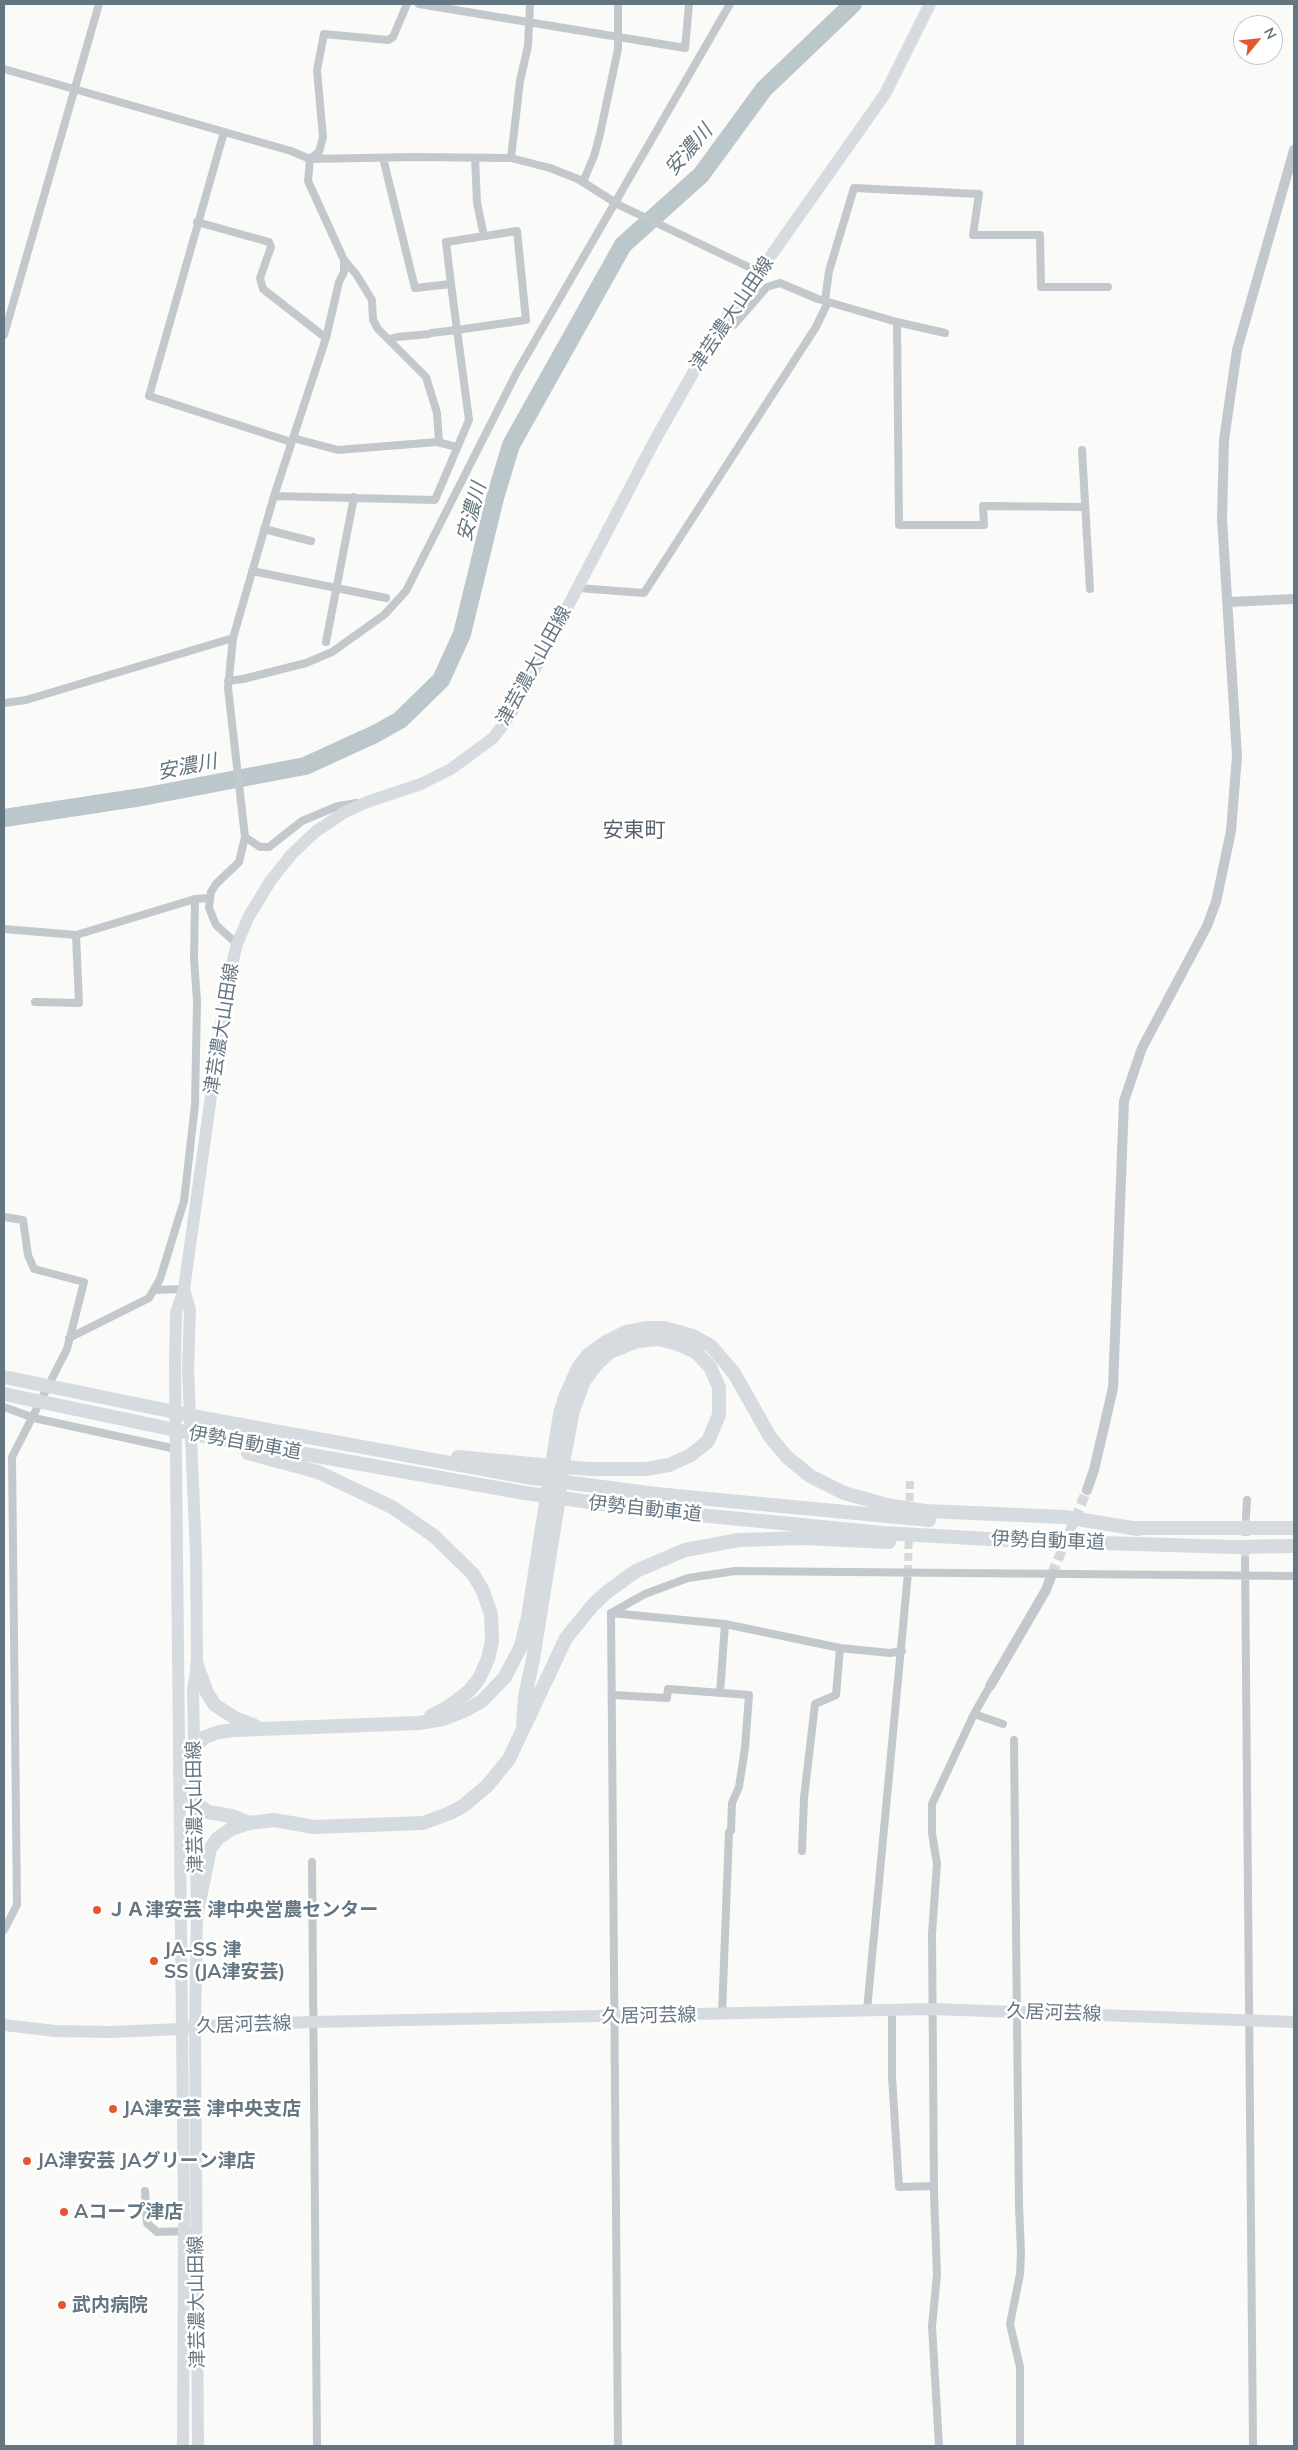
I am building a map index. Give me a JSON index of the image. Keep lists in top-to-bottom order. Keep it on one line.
{"streets":{"highway":["伊勢自動車道"],"main road":["津芸濃大山田線","久居河芸線"]},"crossings":[["津芸濃大山田線","久居河芸線"]],"districts":["安東町"],"water":["安濃川"],"places":["ＪＡ津安芸 津中央営農センター","JA-SS 津 SS (JA津安芸)","JA津安芸 津中央支店","JA津安芸 JAグリーン津店","Aコープ津店","武内病院"],"north":"top right"}
